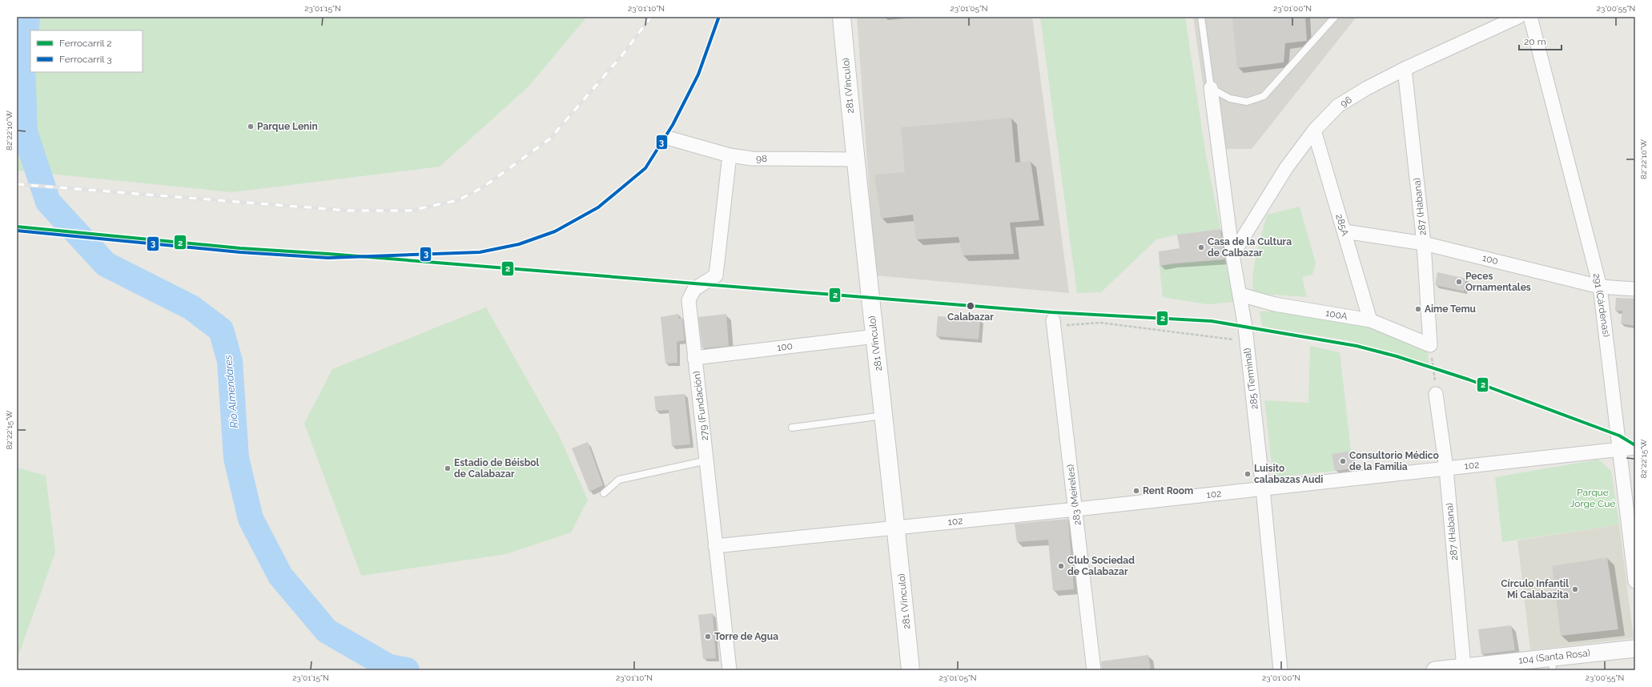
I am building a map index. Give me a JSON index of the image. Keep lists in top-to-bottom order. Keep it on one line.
{"streets":{"main road":["281 (Vínculo)"],"street":["96","98","287 (Habana)","285A","100","291 (Cárdenas)","100A","285 (Terminal)","279 (Fundación)","102","283 (Meireles)","104 (Santa Rosa)"]},"crossings":[["281 (Vínculo)","98"],["281 (Vínculo)","100"],["281 (Vínculo)","102"],["96","287 (Habana)"],["96","285A"],["96","285 (Terminal)"],["98","279 (Fundación)"],["287 (Habana)","100"],["287 (Habana)","100A"],["287 (Habana)","102"],["287 (Habana)","104 (Santa Rosa)"],["285A","100"],["285A","100A"],["100","291 (Cárdenas)"],["100","279 (Fundación)"],["291 (Cárdenas)","102"],["100A","285 (Terminal)"],["285 (Terminal)","102"],["279 (Fundación)","102"],["102","283 (Meireles)"]],"water":["Río Almendares"],"parks":["Parque Jorge Cué"],"places":["Parque Lenin","Casa de la Cultura de Calbazar","Peces Ornamentales","Calabazar","Aime Temu","Consultorio Médico de la Familia","Estadio de Béisbol de Calabazar","Luisito calabazas Audi","Rent Room","Club Sociedad de Calabazar","Círculo Infantil Mi Calabazita","Torre de Agua"],"lines":["rail line 3","rail line 2"],"legend":["Ferrocarril 2","Ferrocarril 3"],"scale_bar":"20 m","coordinates":["23°01'15\"N","23°01'10\"N","23°01'05\"N","23°01'00\"N","23°00'55\"N","82°22'10\"W","82°22'15\"W"]}
